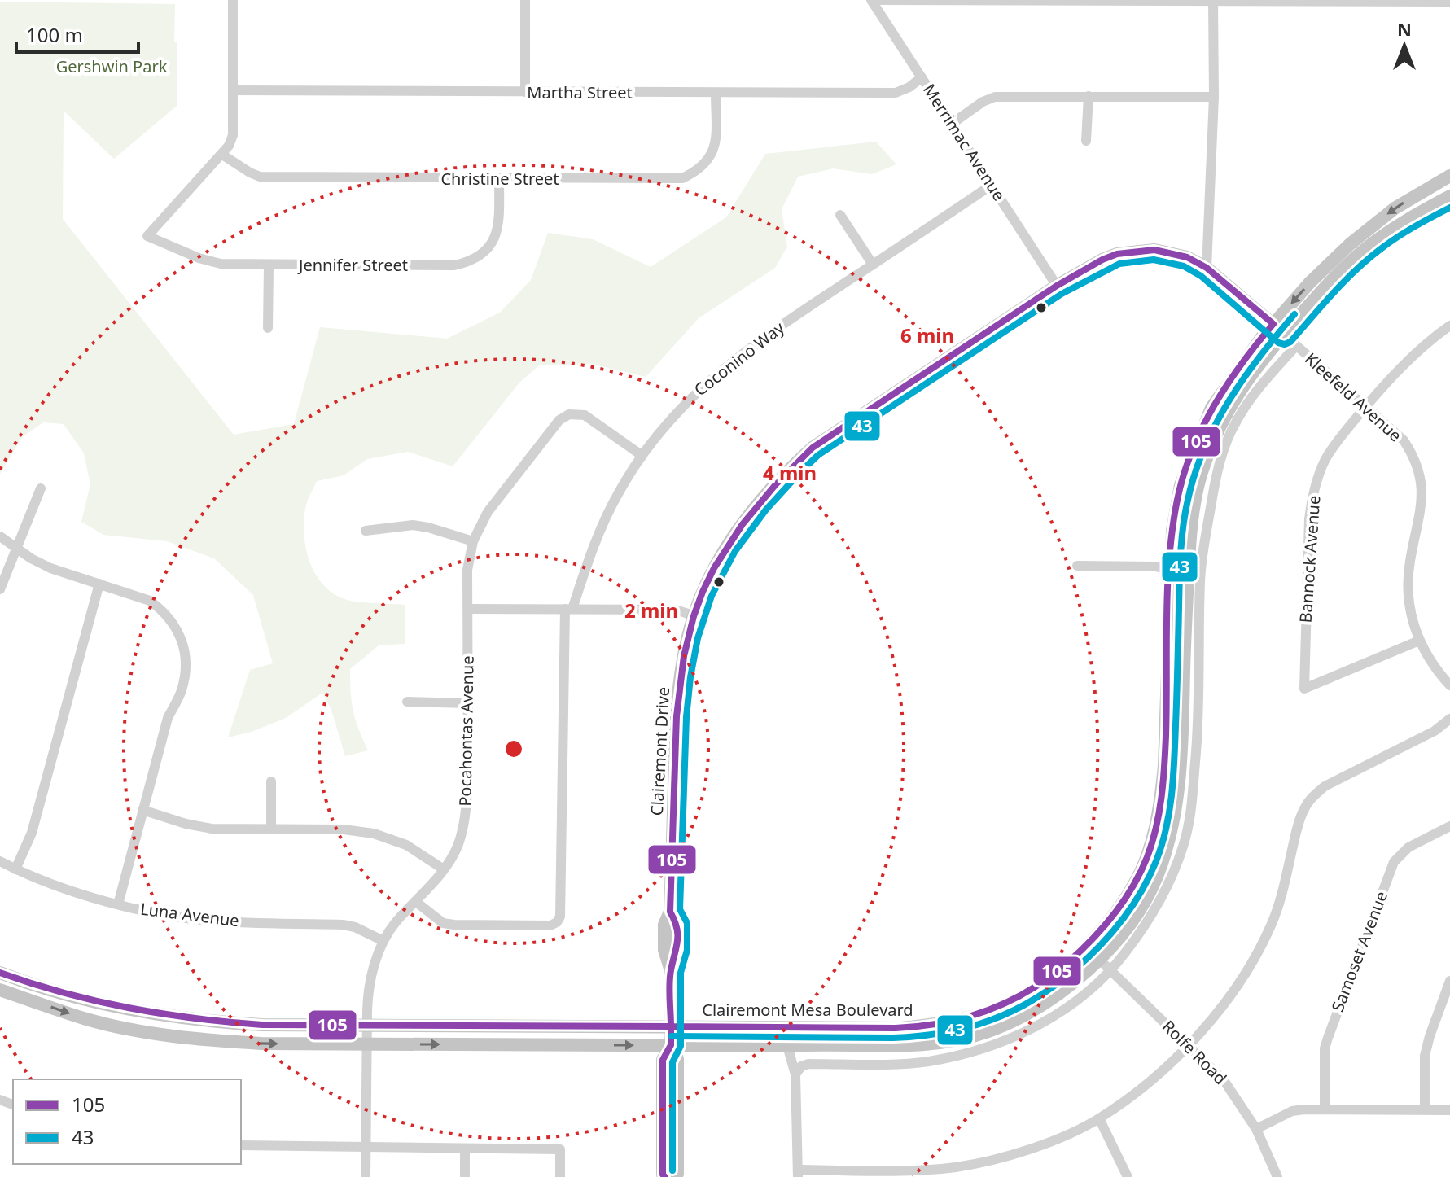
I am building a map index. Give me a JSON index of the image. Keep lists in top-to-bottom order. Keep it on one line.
{"streets":{"main road":["Clairemont Drive","Clairemont Mesa Boulevard"],"street":["Martha Street","Merrimac Avenue","Christine Street","Jennifer Street","Coconino Way","Kleefeld Avenue","Bannock Avenue","Pocahontas Avenue","Luna Avenue","Samoset Avenue","Rolfe Road"]},"crossings":[["Martha Street","Merrimac Avenue"],["Martha Street","Christine Street"],["Merrimac Avenue","Coconino Way"],["Merrimac Avenue","Clairemont Drive"],["Christine Street","Jennifer Street"],["Coconino Way","Pocahontas Avenue"],["Kleefeld Avenue","Bannock Avenue"],["Kleefeld Avenue","Clairemont Drive"],["Kleefeld Avenue","Clairemont Mesa Boulevard"],["Pocahontas Avenue","Luna Avenue"],["Pocahontas Avenue","Clairemont Mesa Boulevard"],["Clairemont Drive","Clairemont Mesa Boulevard"],["Clairemont Mesa Boulevard","Rolfe Road"]],"parks":["Gershwin Park"],"lines":["transit line 43","transit line 105"],"legend":["105","43"],"scale_bar":"100 m","north":"top","rings":["6 min","4 min","2 min"]}
